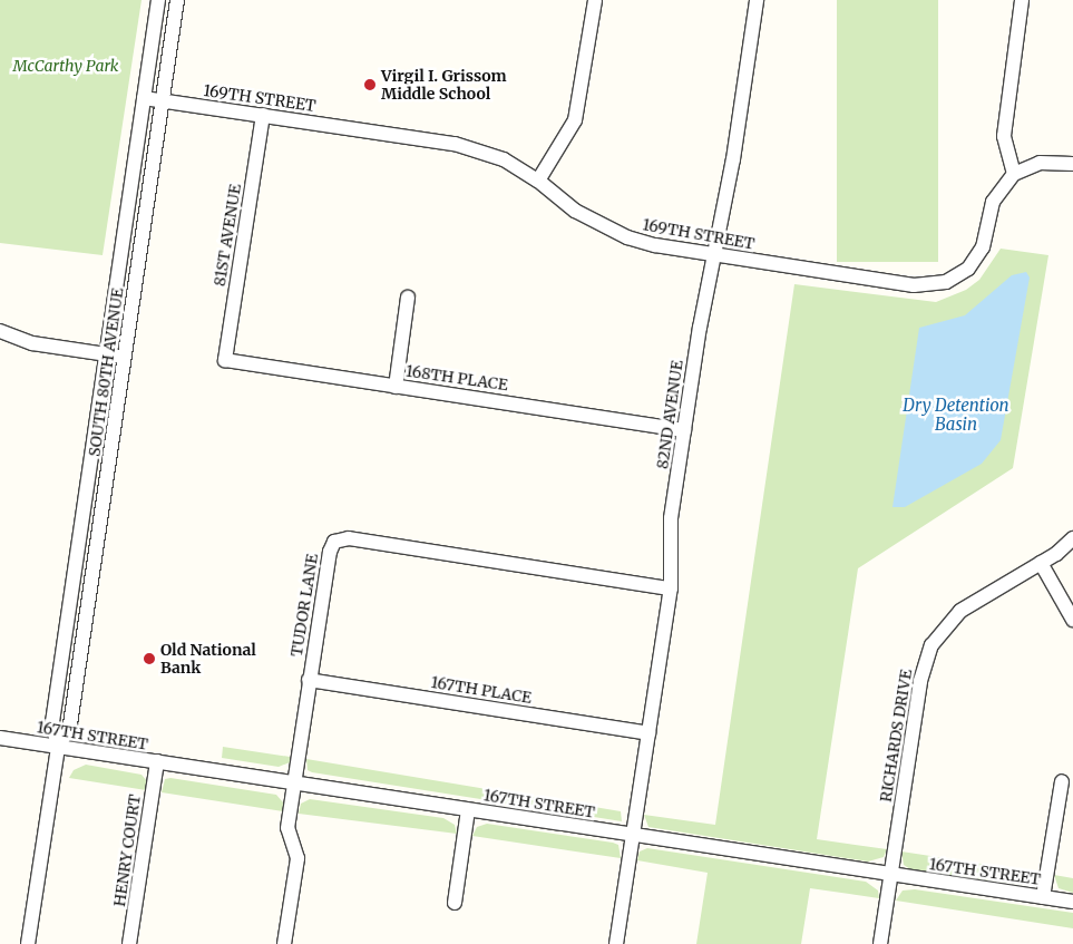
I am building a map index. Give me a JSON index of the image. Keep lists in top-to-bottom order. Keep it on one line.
{"streets":{"street":["169TH STREET","81ST AVENUE","SOUTH 80TH AVENUE","168TH PLACE","82ND AVENUE","TUDOR LANE","167TH PLACE","167TH STREET","RICHARDS DRIVE","HENRY COURT"]},"crossings":[["169TH STREET","81ST AVENUE"],["169TH STREET","SOUTH 80TH AVENUE"],["169TH STREET","82ND AVENUE"],["81ST AVENUE","168TH PLACE"],["SOUTH 80TH AVENUE","167TH STREET"],["168TH PLACE","82ND AVENUE"],["82ND AVENUE","TUDOR LANE"],["82ND AVENUE","167TH PLACE"],["82ND AVENUE","167TH STREET"],["TUDOR LANE","167TH PLACE"],["TUDOR LANE","167TH STREET"],["167TH STREET","RICHARDS DRIVE"],["167TH STREET","HENRY COURT"]],"water":["Dry Detention Basin"],"parks":["McCarthy Park"],"places":["Virgil I. Grissom Middle School","Old National Bank"]}
